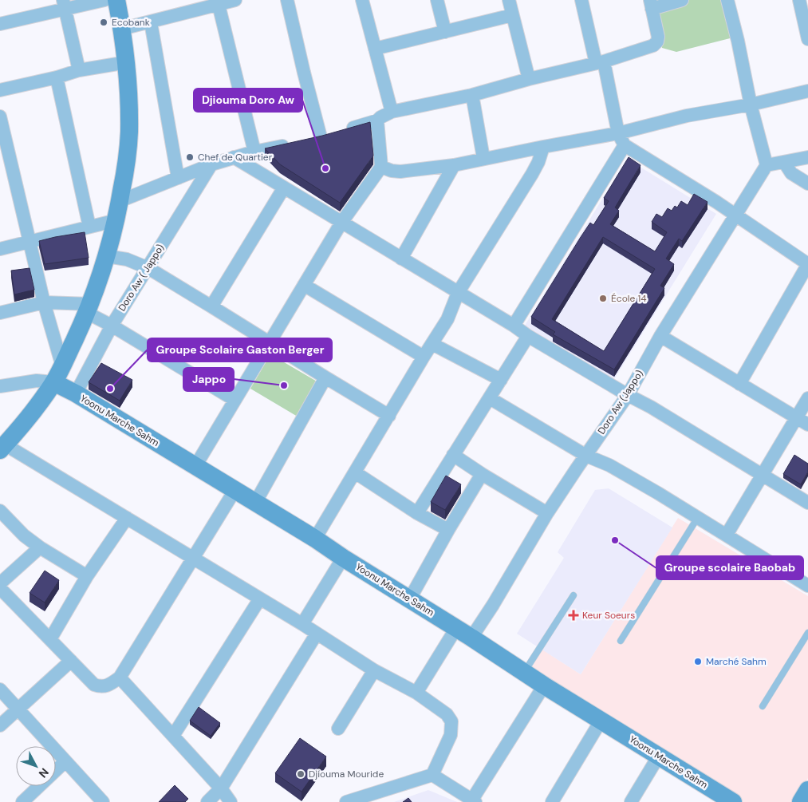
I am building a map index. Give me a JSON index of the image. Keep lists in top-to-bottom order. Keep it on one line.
{"streets":{"street":["Doro Aw ( Jappo)","Doro Aw (Jappo)","Yoonu Marche Sahm"]},"crossings":[["Doro Aw ( Jappo)","Yoonu Marche Sahm"],["Doro Aw (Jappo)","Yoonu Marche Sahm"]],"places":{"other":["Ecobank","Chef de Quartier","Djiouma Doro Aw","École 14","Jappo","Groupe Scolaire Gaston Berger","Groupe scolaire Baobab","Marché Sahm","Djiouma Mouride"],"health":["Keur Soeurs"]},"north":"bottom right"}
